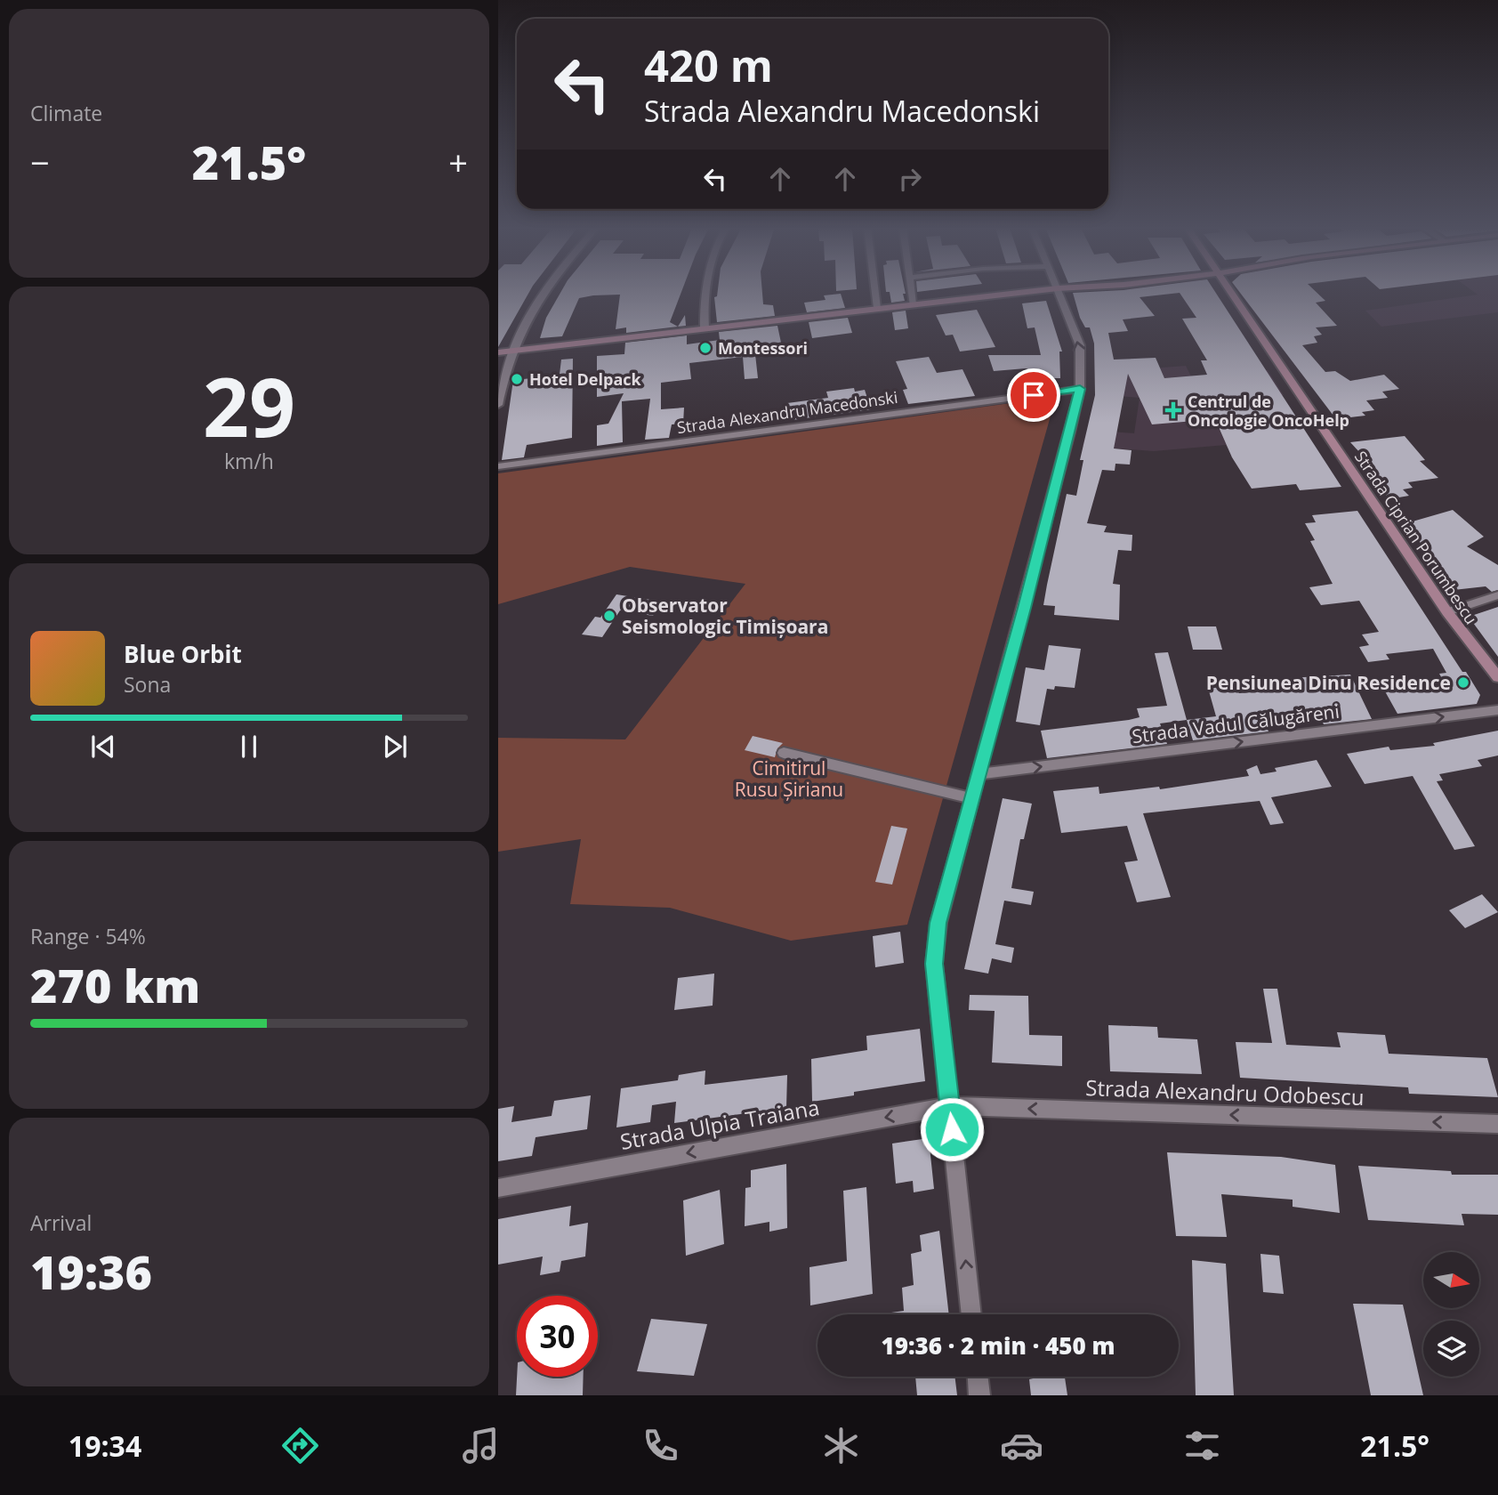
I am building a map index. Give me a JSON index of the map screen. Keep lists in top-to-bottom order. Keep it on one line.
{"streets":{"main road":["Strada Ciprian Porumbescu"],"street":["Strada Alexandru Macedonski","Strada Vadul Călugăreni","Strada Alexandru Odobescu","Strada Ulpia Traiana"]},"crossings":[["Strada Alexandru Odobescu","Strada Ulpia Traiana"]],"one_way":["Strada Vadul Călugăreni","Strada Alexandru Odobescu","Strada Ulpia Traiana"],"parks":["Cimitirul Rusu Șirianu"],"places":{"other":["Montessori","Hotel Delpack","Observator Seismologic Timișoara","Pensiunea Dinu Residence"],"health":["Centrul de Oncologie OncoHelp"]},"north":"right","page":{"tile":["Climate",["29","km/h"],["Range · 54%","270 km"],["Arrival","19:36"]],"turn":["420 m","Strada Alexandru Macedonski"],"heat":["−","21.5°","+"],"song":["Blue Orbit","Sona"],"limit":"30","trip":"19:36 · 2 min · 450 m","tabs":["19:34","21.5°"]}}
